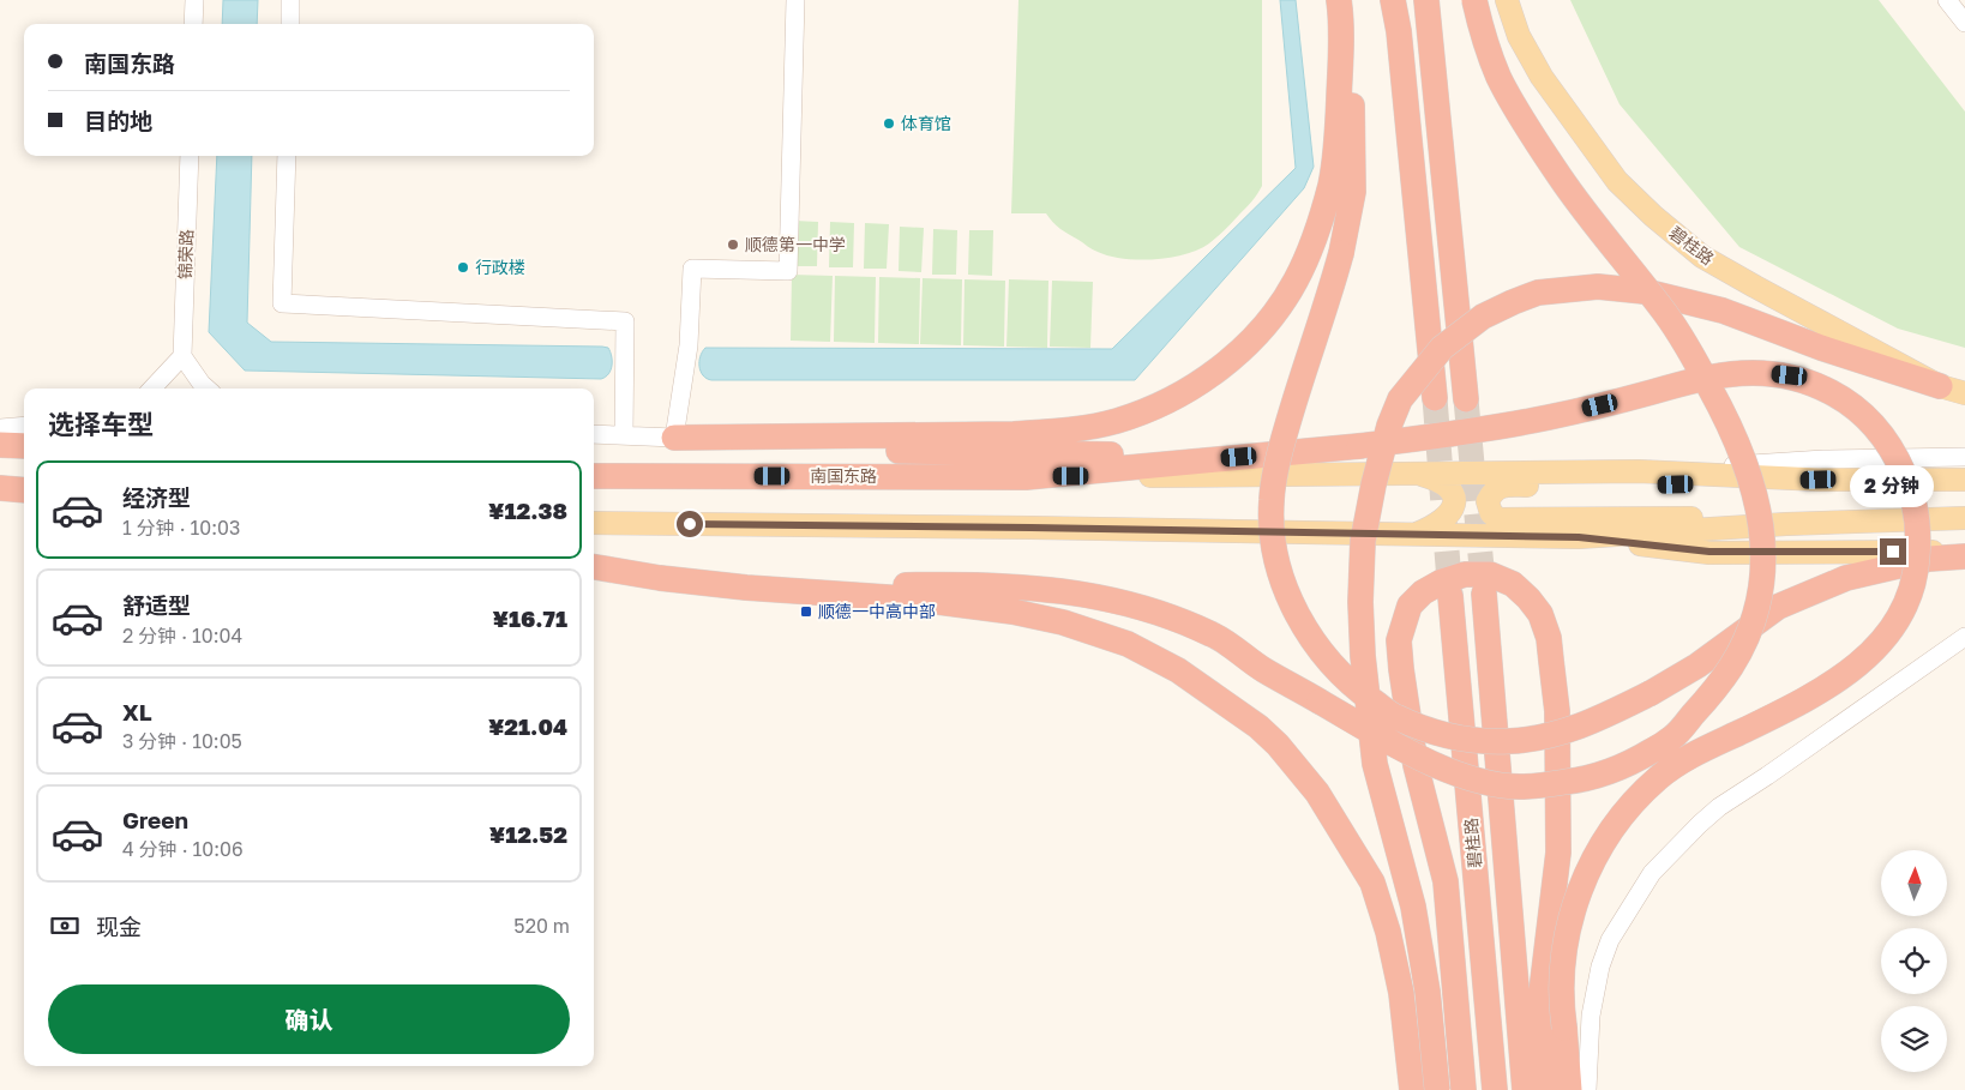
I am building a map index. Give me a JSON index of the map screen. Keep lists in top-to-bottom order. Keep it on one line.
{"streets":{"highway":["碧桂路","南国东路"],"street":["锦荣路"]},"places":{"other":["体育馆","顺德第一中学","行政楼"],"transit":["顺德一中高中部"]},"north":"top","page":{"banner":["南国东路","目的地"],"heading":"选择车型","list":[{"name":"经济型","note":"1 分钟 · 10:03","value":"¥12.38"},{"name":"舒适型","note":"2 分钟 · 10:04","value":"¥16.71"},{"name":"XL","note":"3 分钟 · 10:05","value":"¥21.04"},{"name":"Green","note":"4 分钟 · 10:06","value":"¥12.52"}],"bubble":"2 分钟","pay":["现金","520 m"],"buttons":"确认"}}
